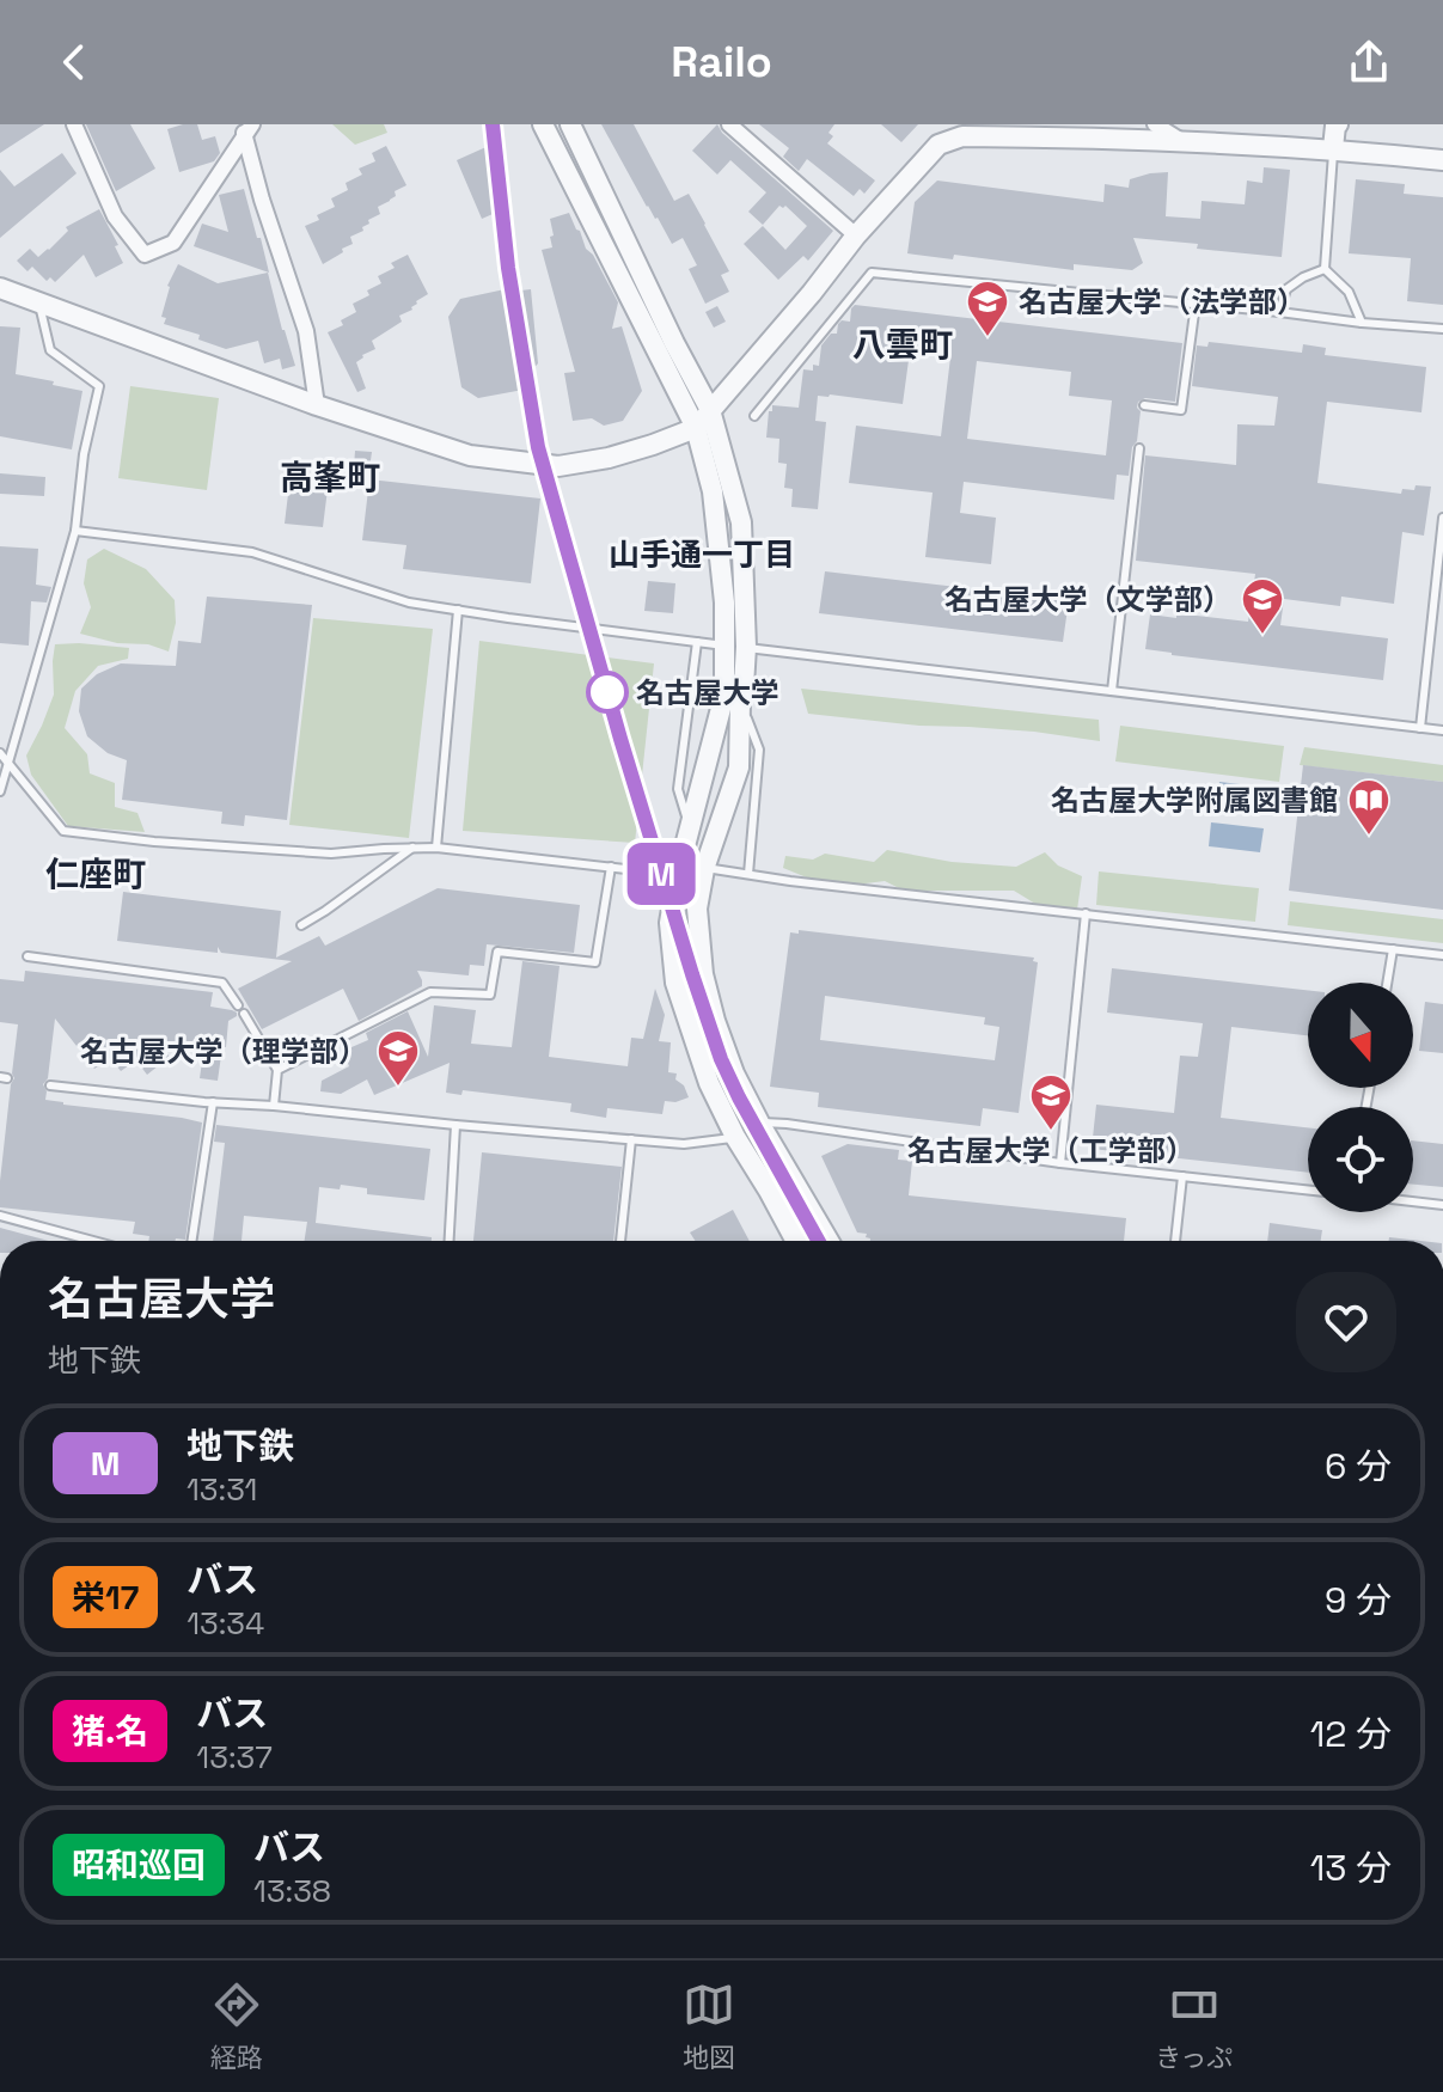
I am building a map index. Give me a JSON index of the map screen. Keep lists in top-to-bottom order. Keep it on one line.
{"districts":["八雲町","高峯町","山手通一丁目","仁座町"],"places":{"school or university":["名古屋大学（法学部）","名古屋大学（文学部）","名古屋大学（理学部）","名古屋大学（工学部）"],"other":["名古屋大学"],"library":["名古屋大学附属図書館"]},"lines":["metro line M"],"north":"bottom","page":{"header":"Railo","on_map":"M","heading":["名古屋大学","地下鉄"],"list":[{"mark":"M","name":"地下鉄","note":"13:31","value":"6 分"},{"mark":"栄17","name":"バス","note":"13:34","value":"9 分"},{"mark":"猪.名","name":"バス","note":"13:37","value":"12 分"},{"mark":"昭和巡回","name":"バス","note":"13:38","value":"13 分"}],"tabs":["経路","地図","きっぷ"]}}
